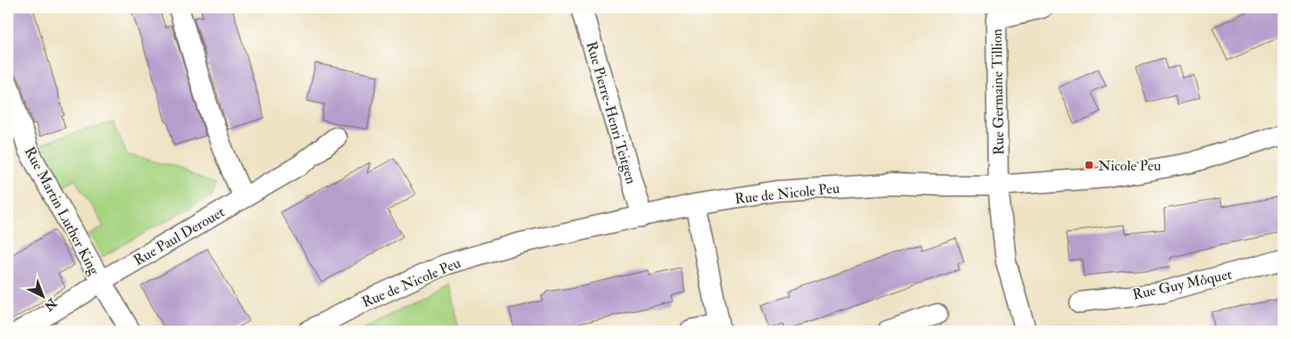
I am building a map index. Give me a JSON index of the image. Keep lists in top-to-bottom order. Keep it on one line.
{"streets":{"street":["Rue Germaine Tillion","Rue Pierre-Henri Teitgen","Rue de Nicole Peu","Rue Martin Luther King","Rue Paul Derouet","Rue Guy Môquet"]},"crossings":[["Rue Germaine Tillion","Rue de Nicole Peu"],["Rue Pierre-Henri Teitgen","Rue de Nicole Peu"],["Rue Martin Luther King","Rue Paul Derouet"]],"places":{"transit":["Nicole Peu"]},"north":"bottom right"}
